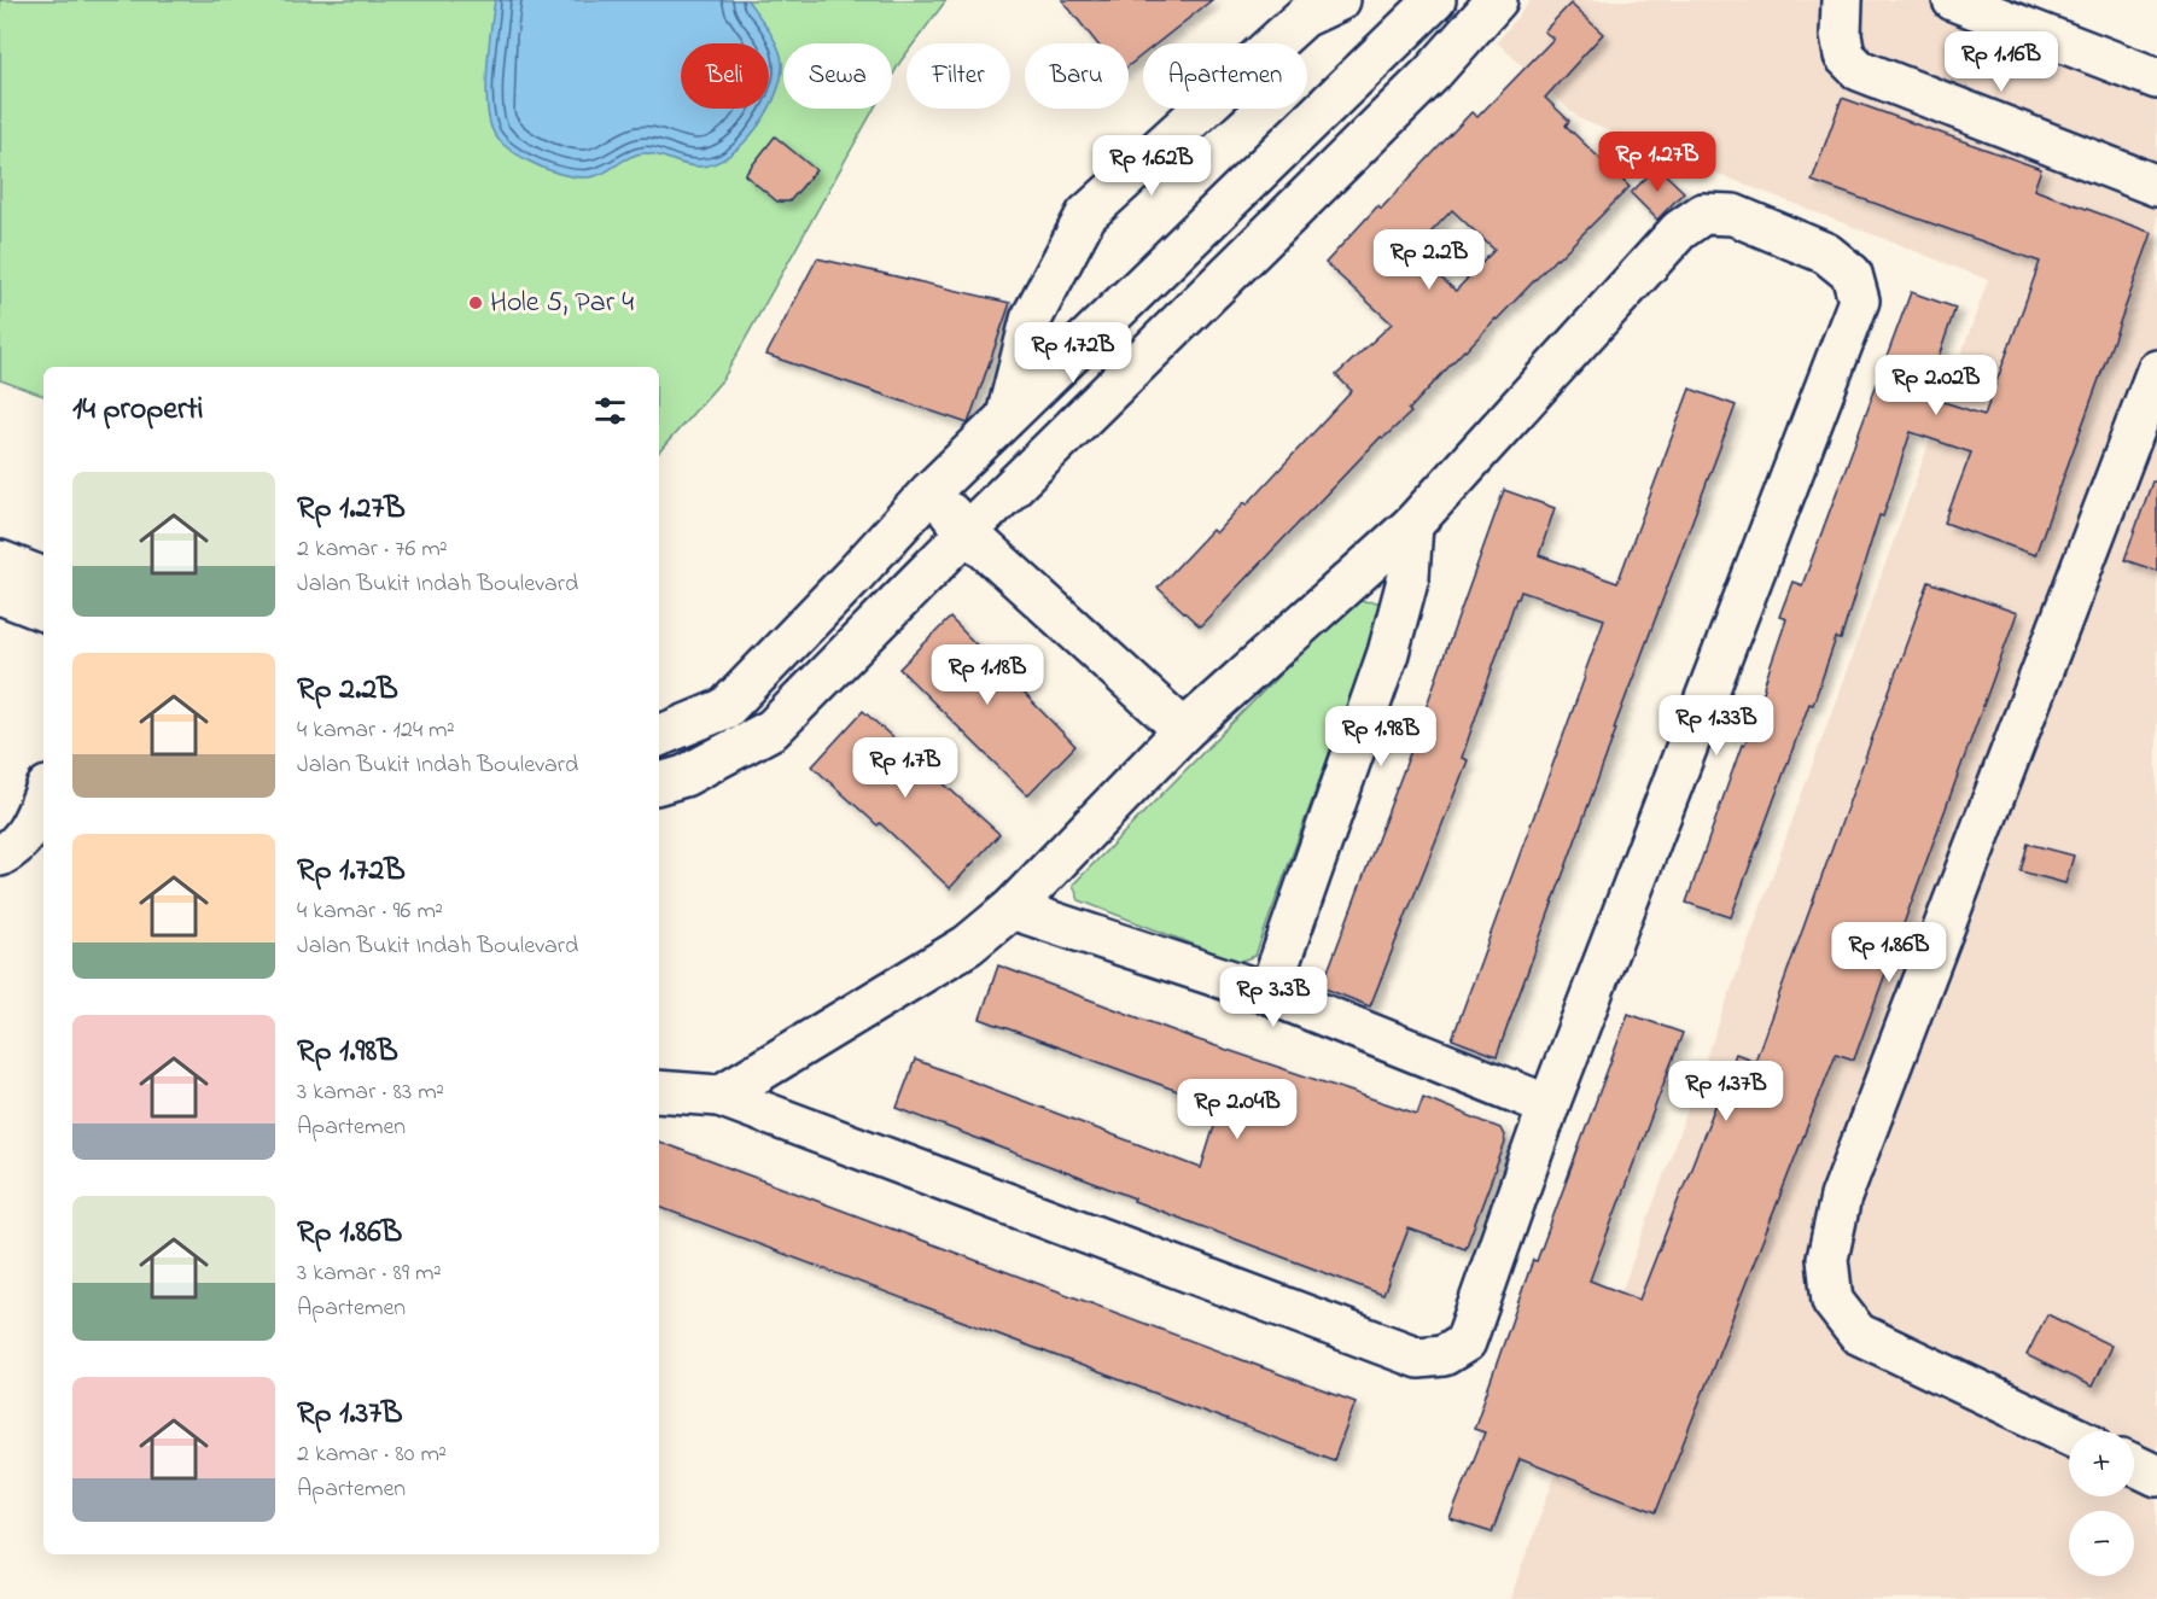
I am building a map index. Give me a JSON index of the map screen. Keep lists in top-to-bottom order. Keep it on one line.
{"places":["Hole 5, Par 4"],"page":{"price":["Rp 1.16B","Rp 1.27B","Rp 1.62B","Rp 2.2B","Rp 1.72B","Rp 2.02B","Rp 1.18B","Rp 1.33B","Rp 1.98B","Rp 1.7B","Rp 1.86B","Rp 3.3B","Rp 1.37B","Rp 2.04B"],"chip":["Beli","Sewa","Filter","Baru","Apartemen"],"heading":"14 properti","list":[{"name":"Rp 1.27B","note":"2 kamar · 76 m² · Jalan Bukit Indah Boulevard"},{"name":"Rp 2.2B","note":"4 kamar · 124 m² · Jalan Bukit Indah Boulevard"},{"name":"Rp 1.72B","note":"4 kamar · 96 m² · Jalan Bukit Indah Boulevard"},{"name":"Rp 1.98B","note":"3 kamar · 83 m² · Apartemen"},{"name":"Rp 1.86B","note":"3 kamar · 89 m² · Apartemen"},{"name":"Rp 1.37B","note":"2 kamar · 80 m² · Apartemen"}],"map_buttons":["+","−"]}}
